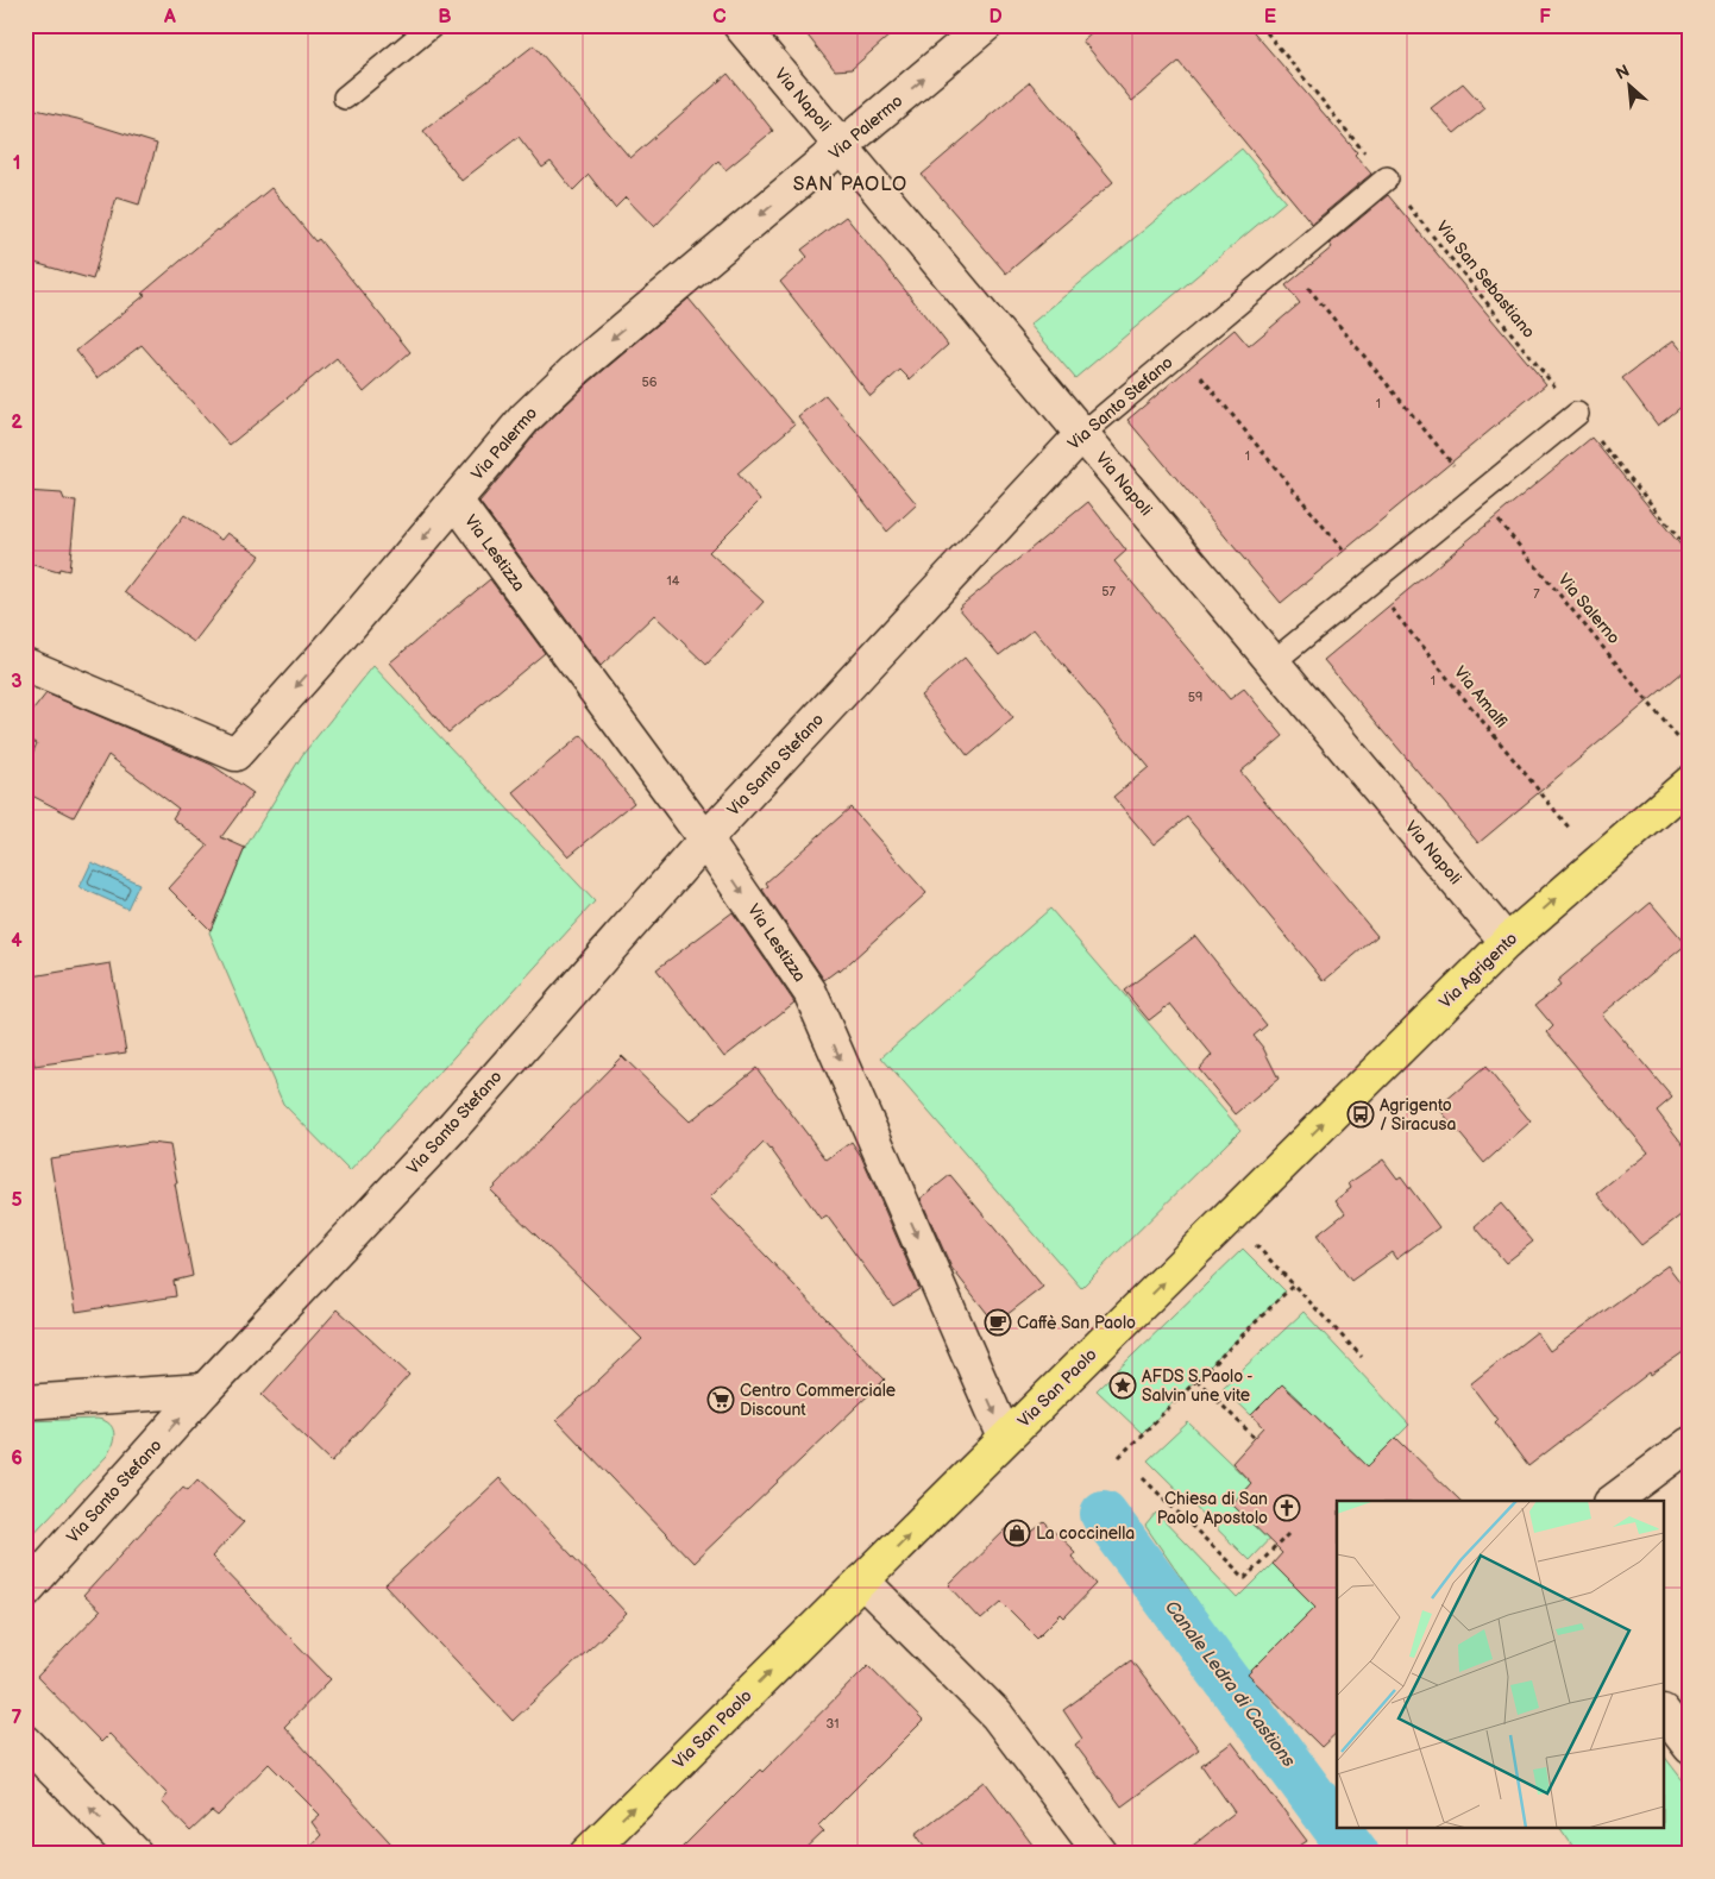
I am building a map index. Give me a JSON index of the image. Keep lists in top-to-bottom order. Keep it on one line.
{"streets":{"main road":["Via Agrigento","Via San Paolo"],"street":["Via Napoli","Via Palermo","Via Santo Stefano","Via Lestizza"],"path":["Via San Sebastiano","Via Salerno","Via Amalfi"]},"crossings":[["Via Napoli","Via Palermo"],["Via Napoli","Via Santo Stefano"],["Via Napoli","Via Agrigento"],["Via Palermo","Via Lestizza"],["Via San Sebastiano","Via Santo Stefano"],["Via Santo Stefano","Via Lestizza"],["Via Lestizza","Via San Paolo"],["Via Agrigento","Via San Paolo"]],"one_way":["Via Lestizza","Via Agrigento","Via San Paolo"],"districts":["SAN PAOLO"],"water":["Canale Ledra di Castions"],"places":{"bus stop":["Agrigento / Siracusa"],"cafe":["Caffè San Paolo"],"place":["AFDS S.Paolo - Salvin une vite"],"supermarket":["Centro Commerciale Discount"],"church":["Chiesa di San Paolo Apostolo"],"shop":["La coccinella"]},"house_numbers":["56","1","1","14","57","7","1","59","31"],"north":"top left","grid":{"columns":["A","B","C","D","E","F"],"rows":["1","2","3","4","5","6","7"]}}
